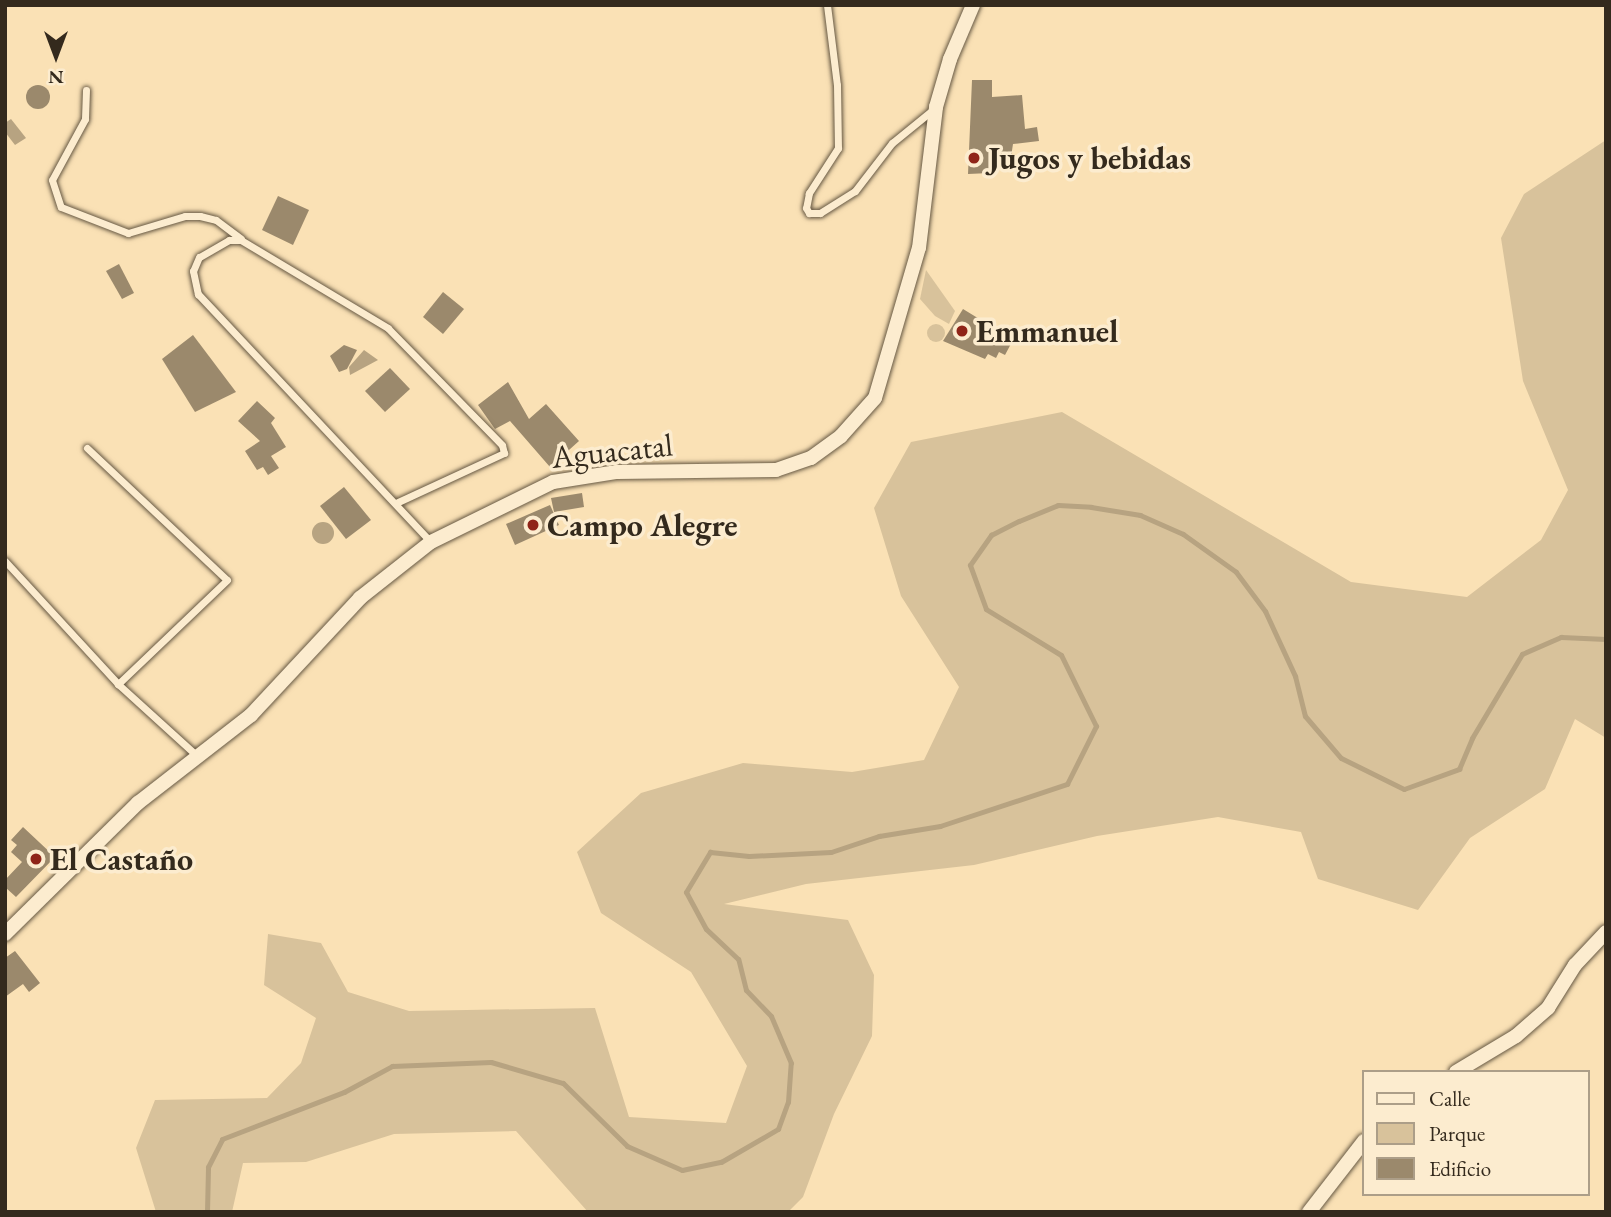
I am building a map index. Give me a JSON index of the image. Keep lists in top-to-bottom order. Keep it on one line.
{"streets":{"street":["Aguacatal"]},"places":["Jugos y bebidas","Emmanuel","Campo Alegre","El Castaño"],"legend":["Calle","Parque","Edificio"],"north":"bottom"}
